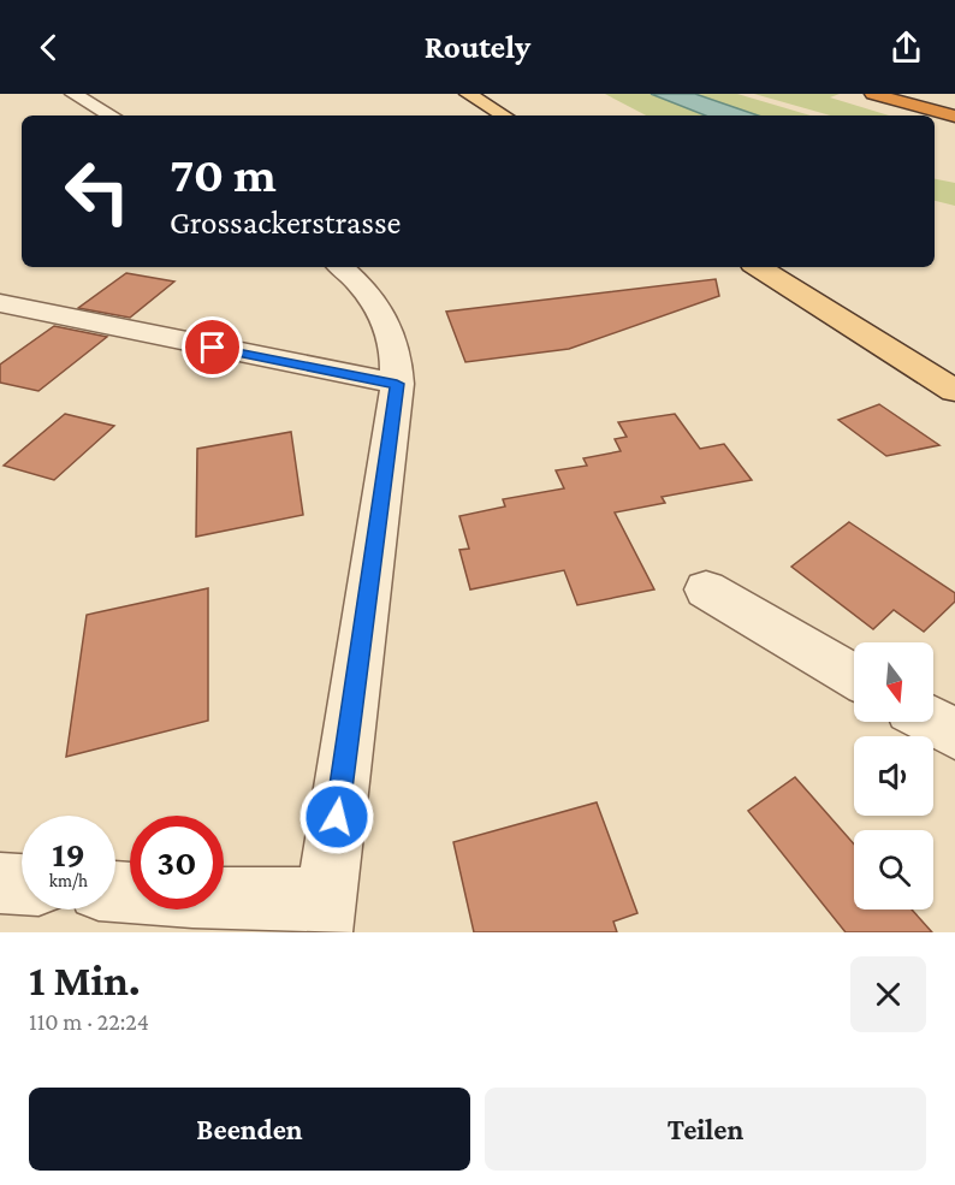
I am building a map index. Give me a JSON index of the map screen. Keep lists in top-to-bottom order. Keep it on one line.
{"north":"bottom","page":{"header":"Routely","turn":["70 m","Grossackerstrasse"],"speed":"19 km/h","limit":"30","heading":["1 Min.","110 m · 22:24"],"buttons":["Beenden","Teilen"]}}
